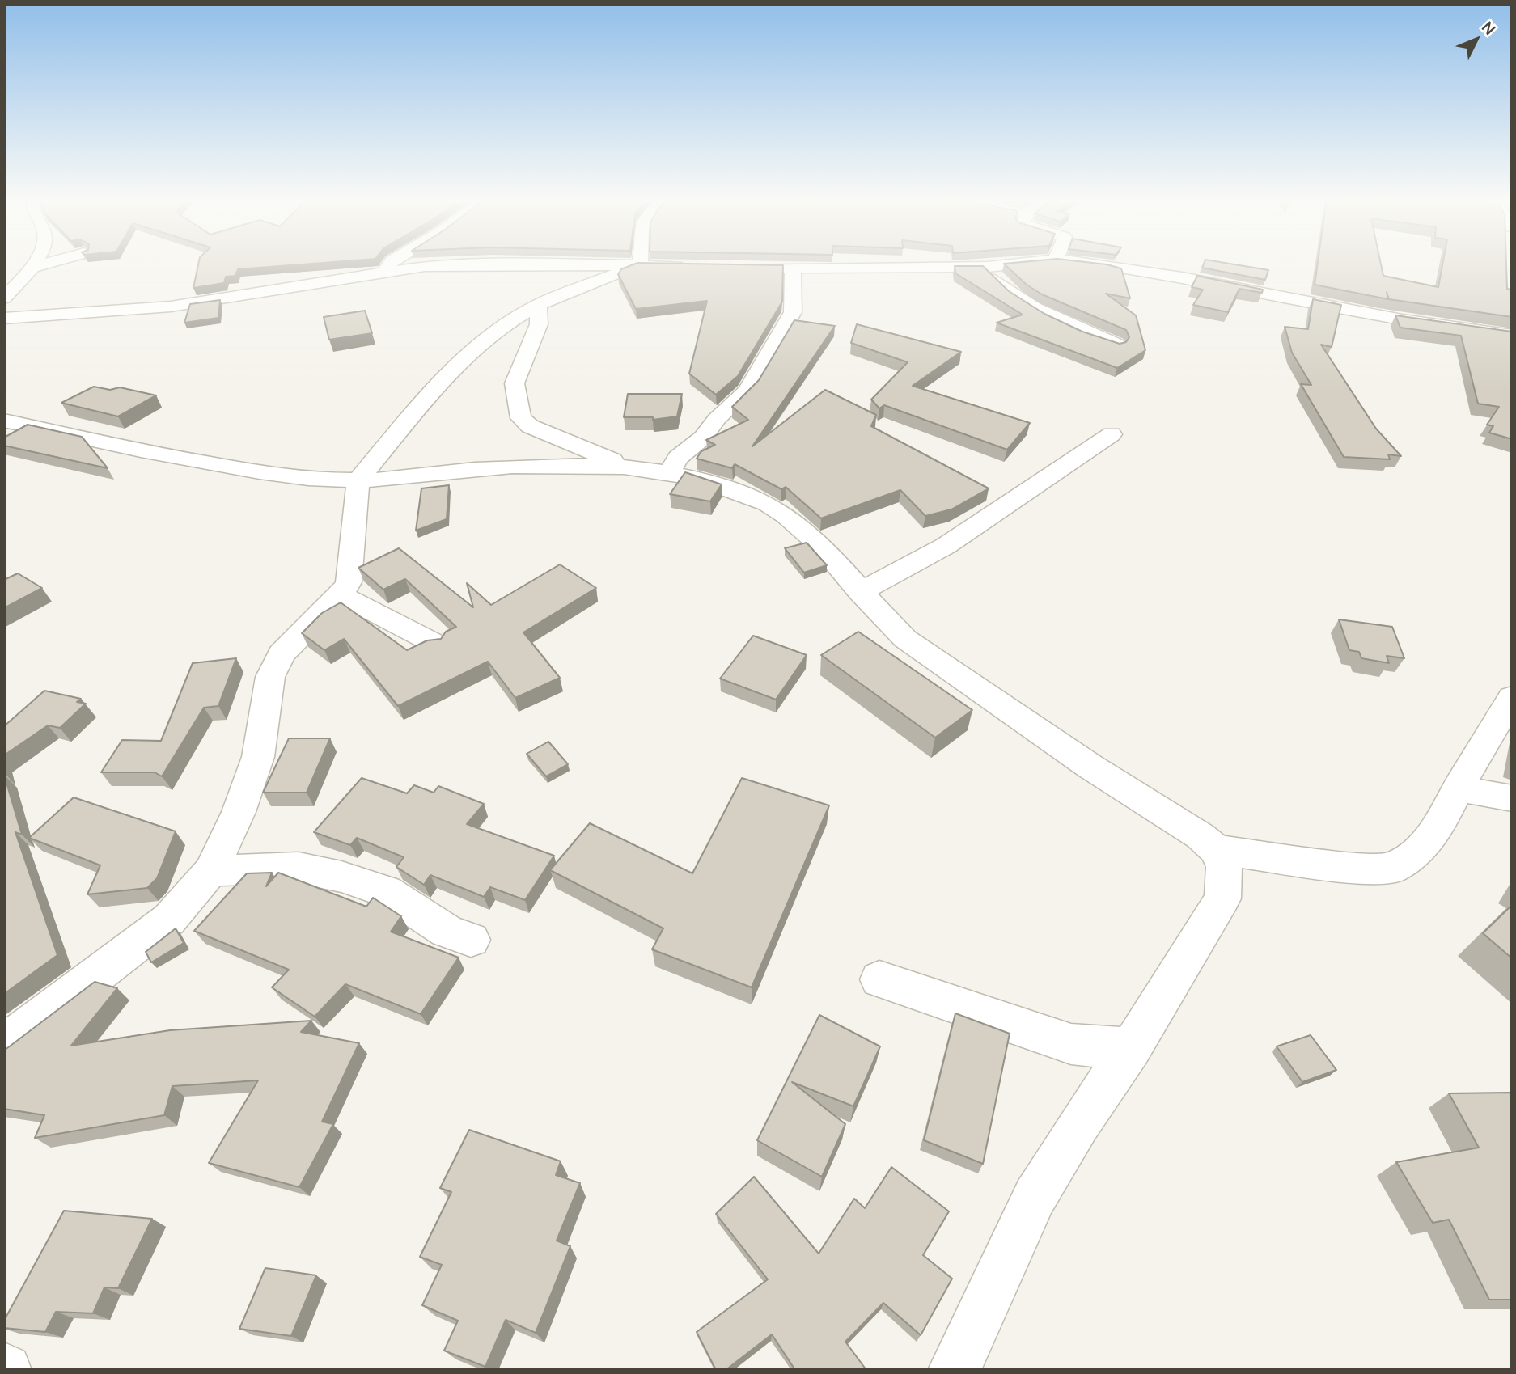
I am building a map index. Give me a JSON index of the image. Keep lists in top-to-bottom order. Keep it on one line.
{"north":"top right"}
